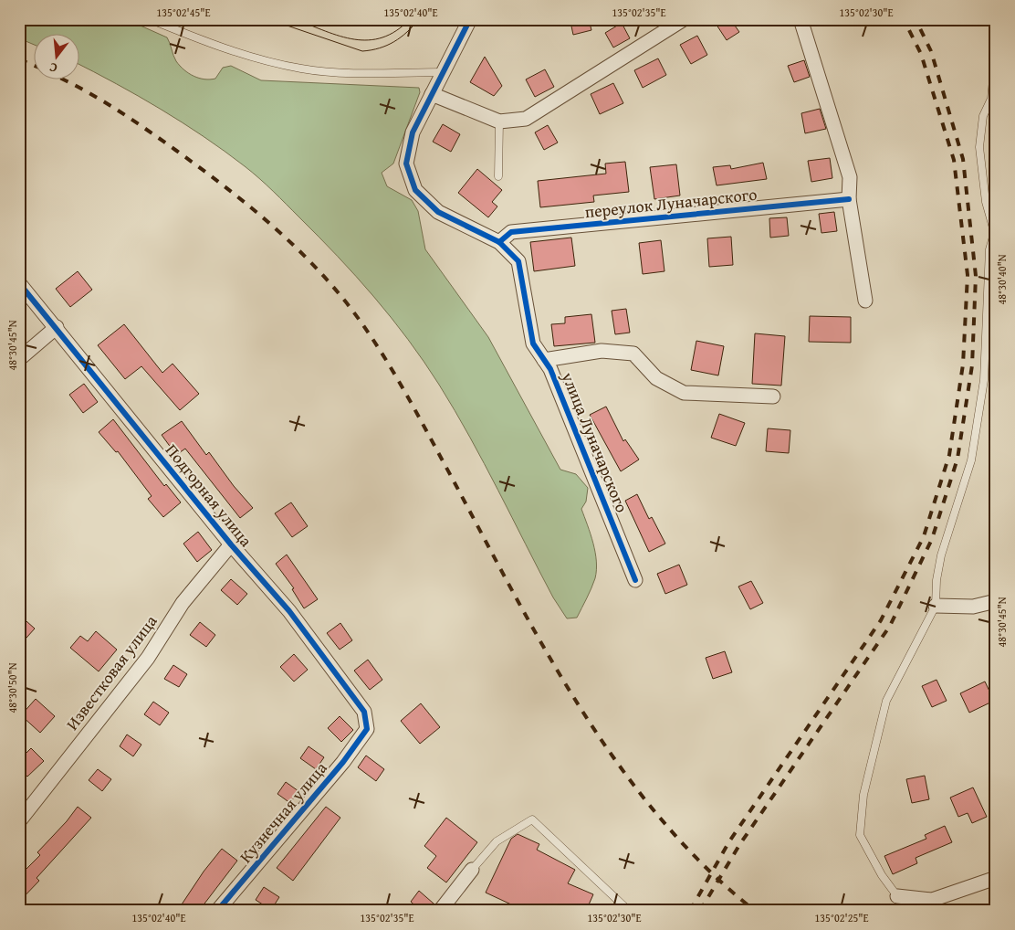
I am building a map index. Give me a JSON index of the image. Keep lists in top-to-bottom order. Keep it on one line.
{"streets":{"street":["переулок Луначарского","улица Луначарского","Подгорная улица","Известковая улица","Кузнечная улица"]},"crossings":[["переулок Луначарского","улица Луначарского"],["Подгорная улица","Известковая улица"],["Подгорная улица","Кузнечная улица"]],"north":"bottom","coordinates":["135°02'45\"E","135°02'40\"E","135°02'35\"E","135°02'30\"E","48°30'40\"N","48°30'45\"N","48°30'50\"N","135°02'25\"E"]}
